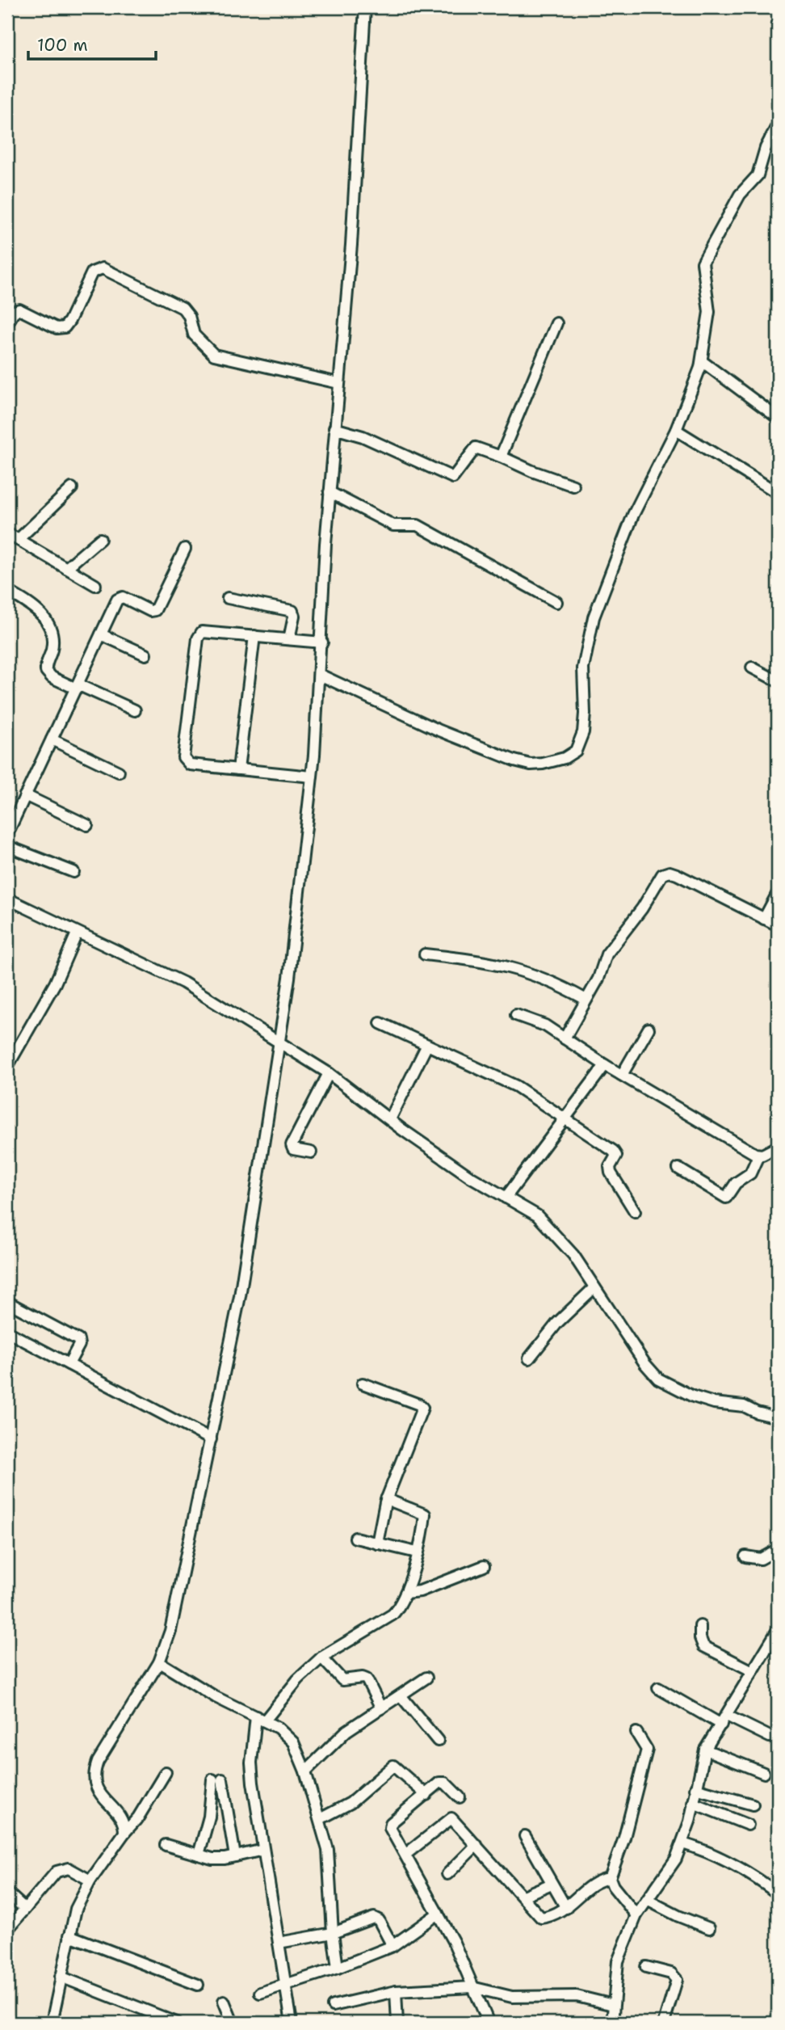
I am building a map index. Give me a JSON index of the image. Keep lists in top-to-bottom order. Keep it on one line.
{"scale_bar":"100 m"}
